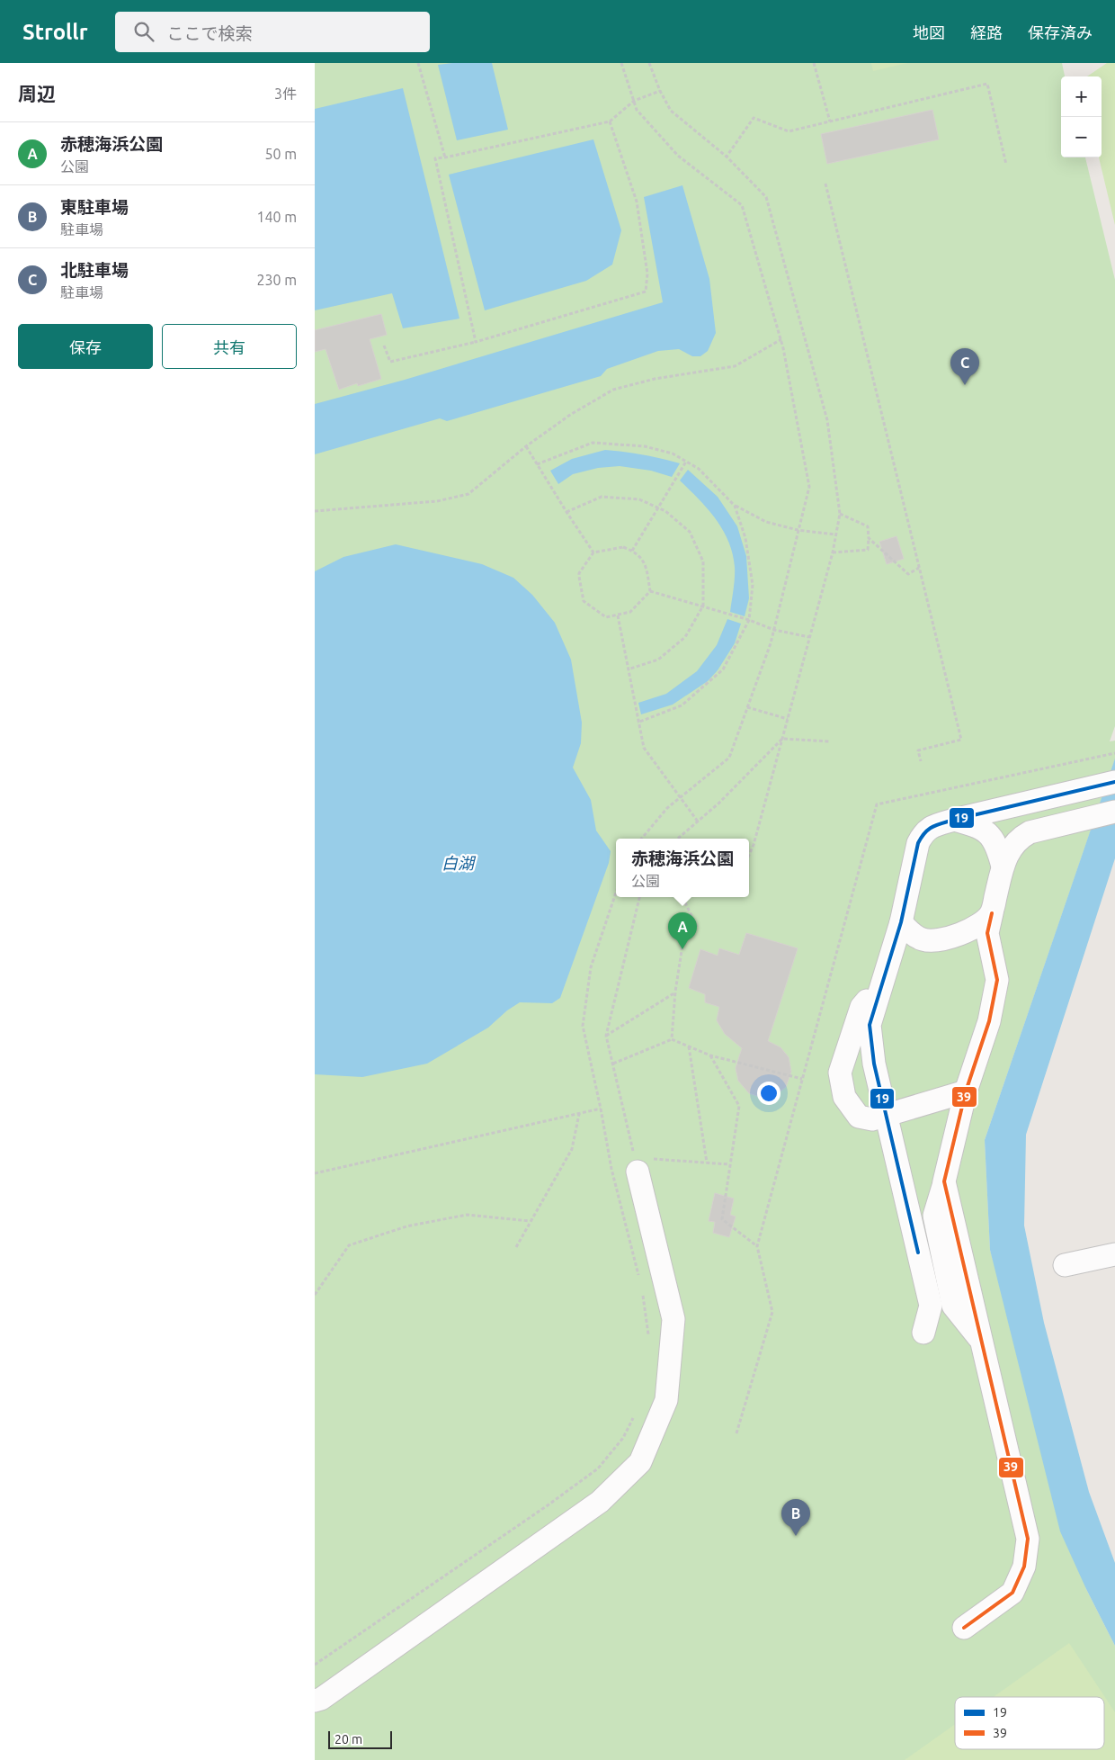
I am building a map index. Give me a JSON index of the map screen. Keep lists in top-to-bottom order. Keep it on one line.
{"water":["白湖"],"lines":["transit line 19","transit line 39"],"legend":["19","39"],"scale_bar":"20 m","page":{"header":"Strollr","search":"ここで検索","nav":["地図","経路","保存済み"],"heading":["周辺","3件"],"map_buttons":["+","−"],"list":[{"mark":"A","name":"赤穂海浜公園","note":"公園","value":"50 m"},{"mark":"B","name":"東駐車場","note":"駐車場","value":"140 m"},{"mark":"C","name":"北駐車場","note":"駐車場","value":"230 m"}],"buttons":["保存","共有"],"pins":["C","A","B"],"popup":["赤穂海浜公園","公園"],"scale":"20 m"}}
